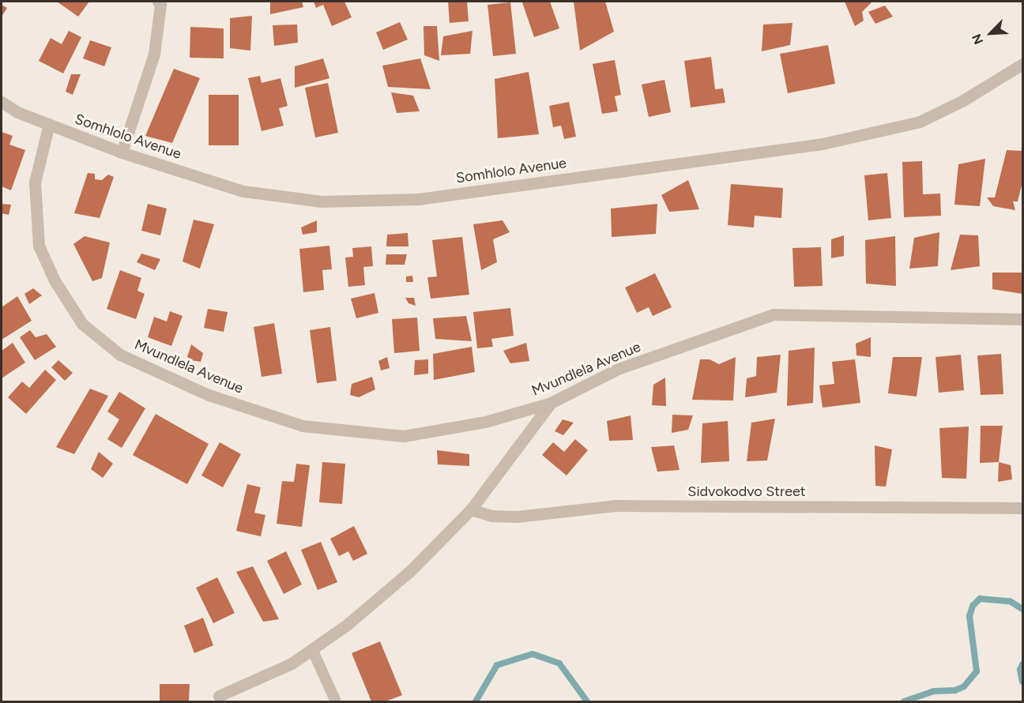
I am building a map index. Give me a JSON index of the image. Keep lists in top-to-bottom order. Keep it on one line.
{"streets":{"street":["Somhlolo Avenue","Mvundlela Avenue","Sidvokodvo Street"]},"crossings":[["Somhlolo Avenue","Mvundlela Avenue"]],"north":"bottom left"}
